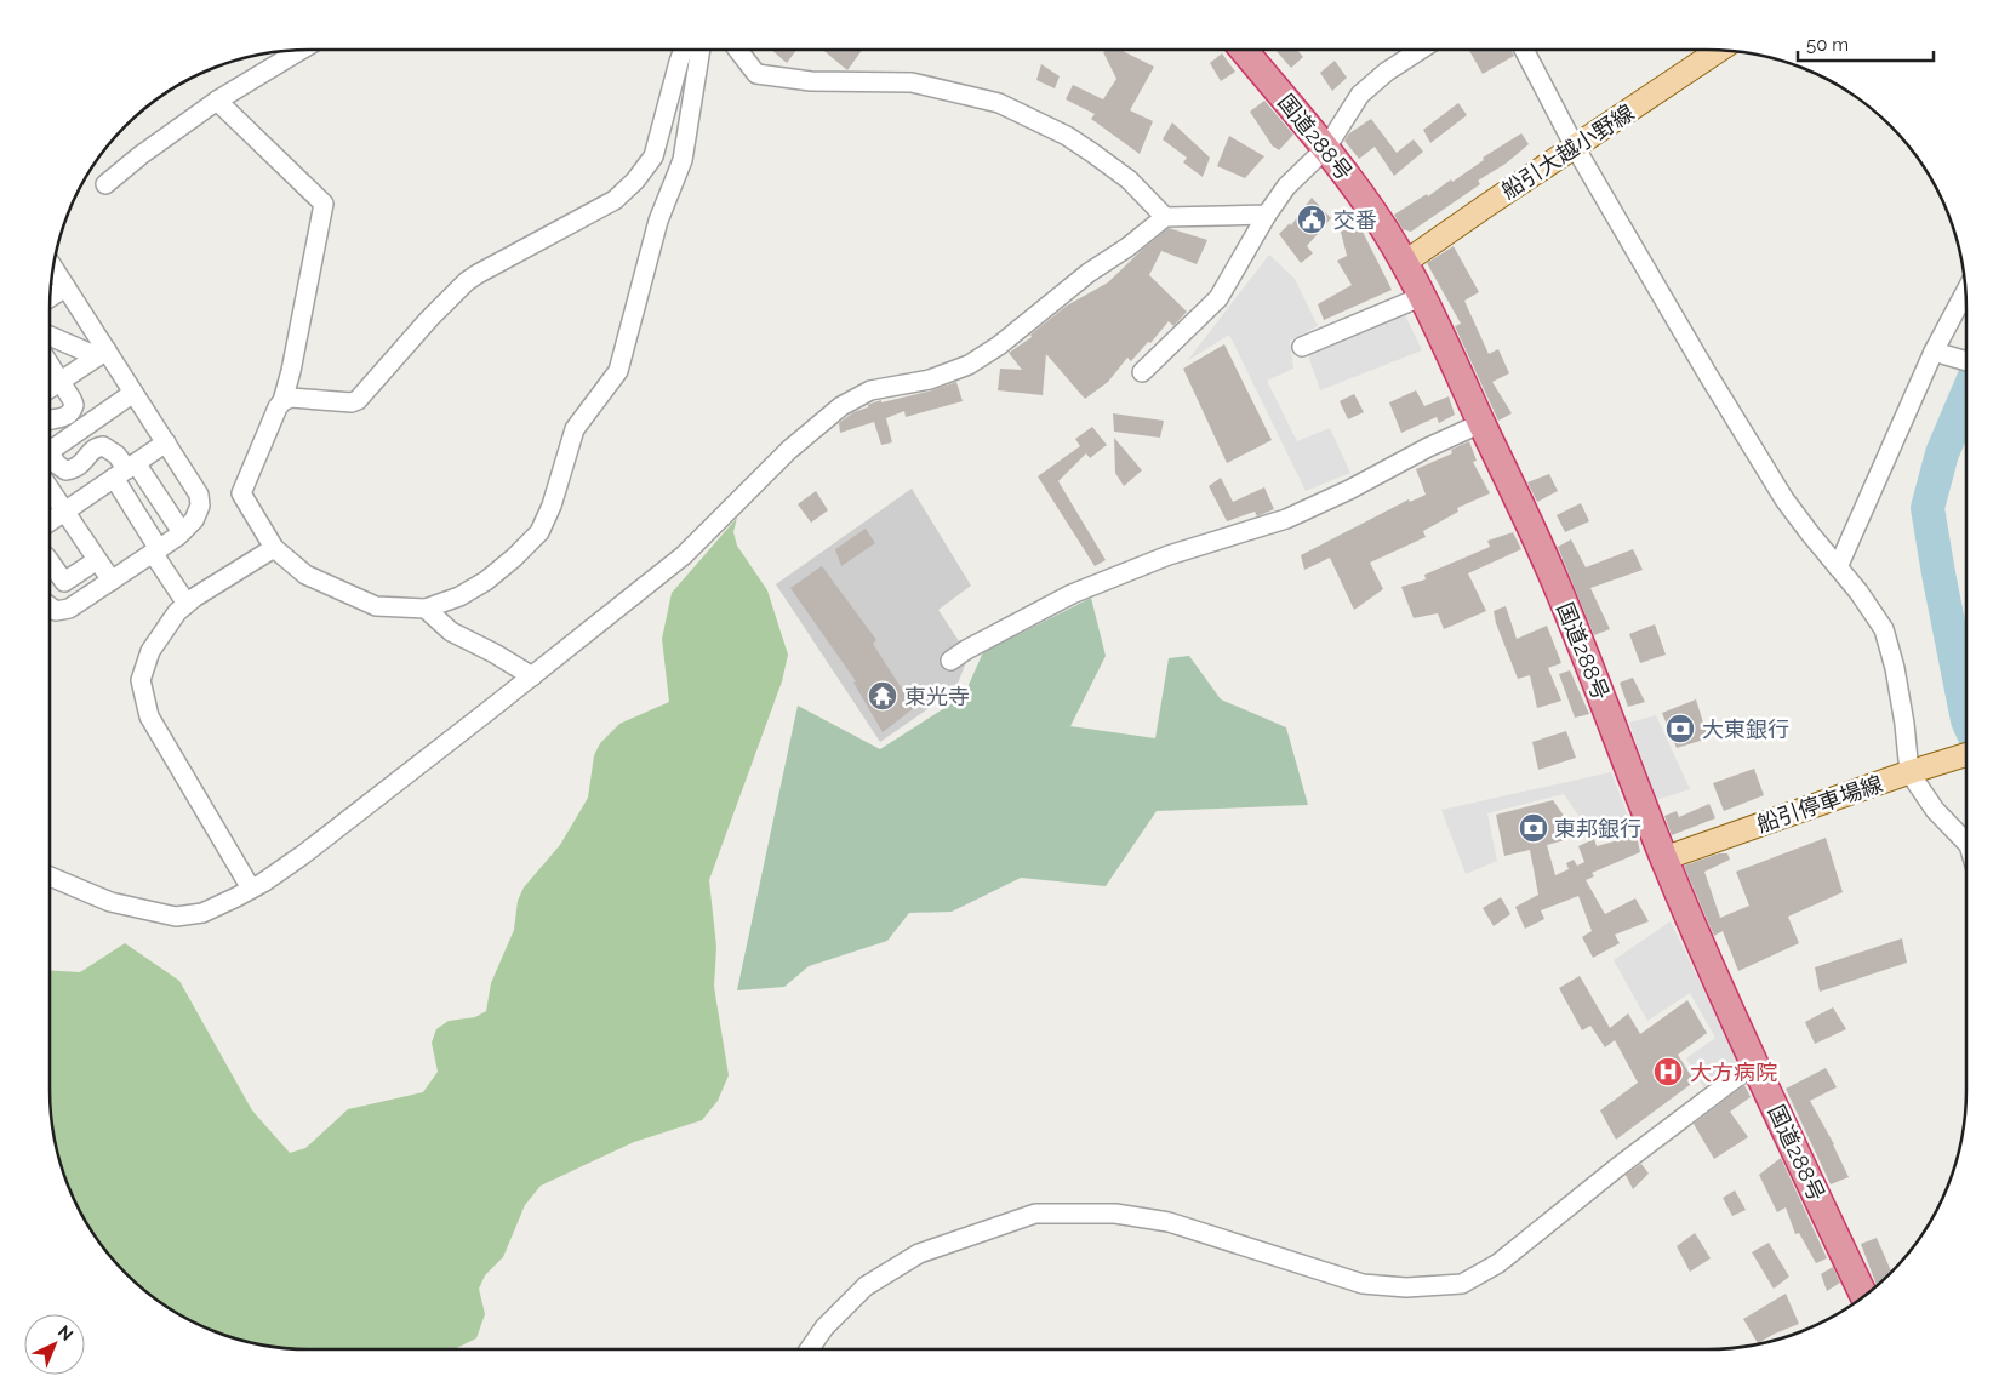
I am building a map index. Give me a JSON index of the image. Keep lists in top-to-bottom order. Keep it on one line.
{"streets":{"highway":["国道288号"],"main road":["船引大越小野線","船引停車場線"]},"crossings":[["国道288号","船引大越小野線"],["国道288号","船引停車場線"]],"places":{"public building":["交番"],"temple":["東光寺"],"bank":["大東銀行","東邦銀行"],"hospital":["大方病院"]},"scale_bar":"50 m","north":"top right"}
